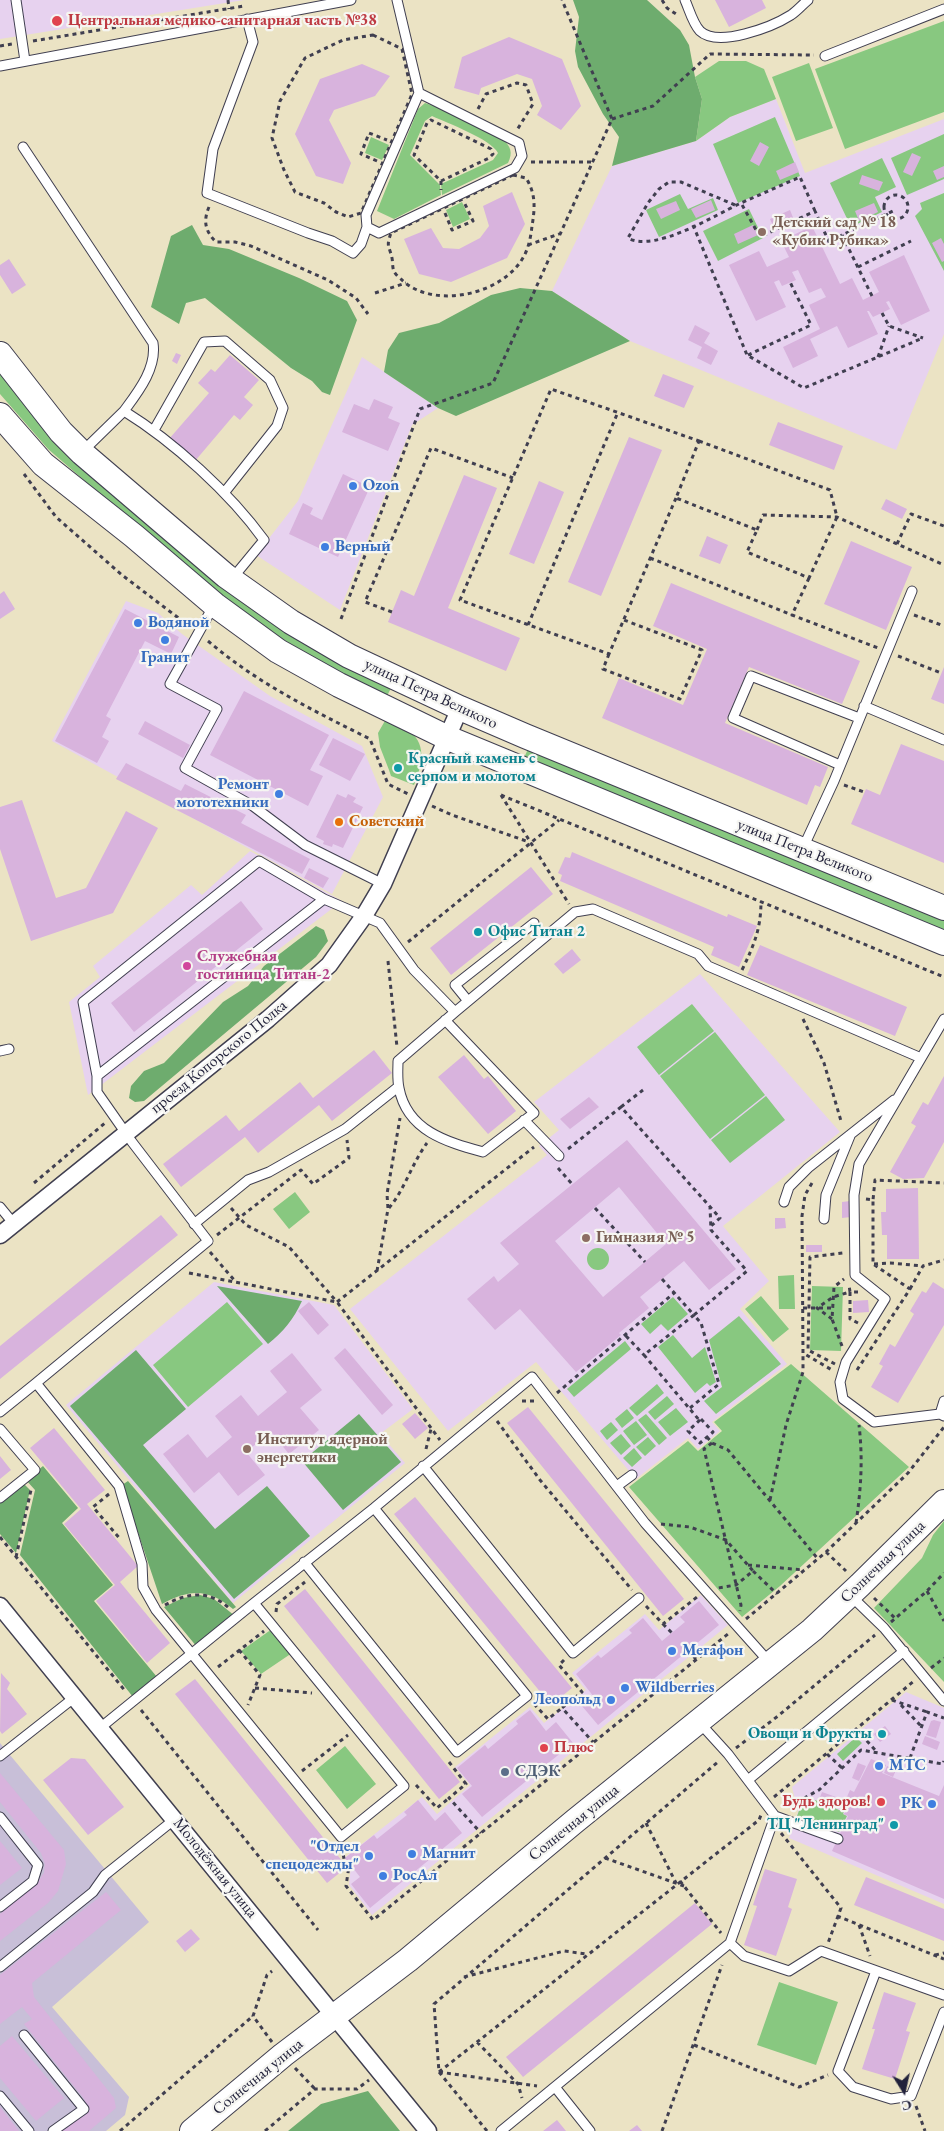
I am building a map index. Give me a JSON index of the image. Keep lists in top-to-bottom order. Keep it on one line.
{"streets":{"street":["улица Петра Великого","проезд Копорского Полка","Солнечная улица","Молодёжная улица"]},"crossings":[["улица Петра Великого","проезд Копорского Полка"],["Солнечная улица","Молодёжная улица"]],"places":["Центральная медико-санитарная часть №38","Детский сад № 18 «Кубик Рубика»","Ozon","Верный","Водяной","Гранит","Красный камень с серпом и молотом","Ремонт мототехники","Советский","Офис Титан 2","Служебная гостиница Титан-2","Гимназия № 5","Институт ядерной энергетики","Мегафон","Wildberries","Леопольд","Овощи и Фрукты","Плюс","МТС","СДЭК","Будь здоров!","РК","ТЦ \"Ленинград\"","Магнит","\"Отдел спецодежды\"","РосАл"],"north":"bottom"}
